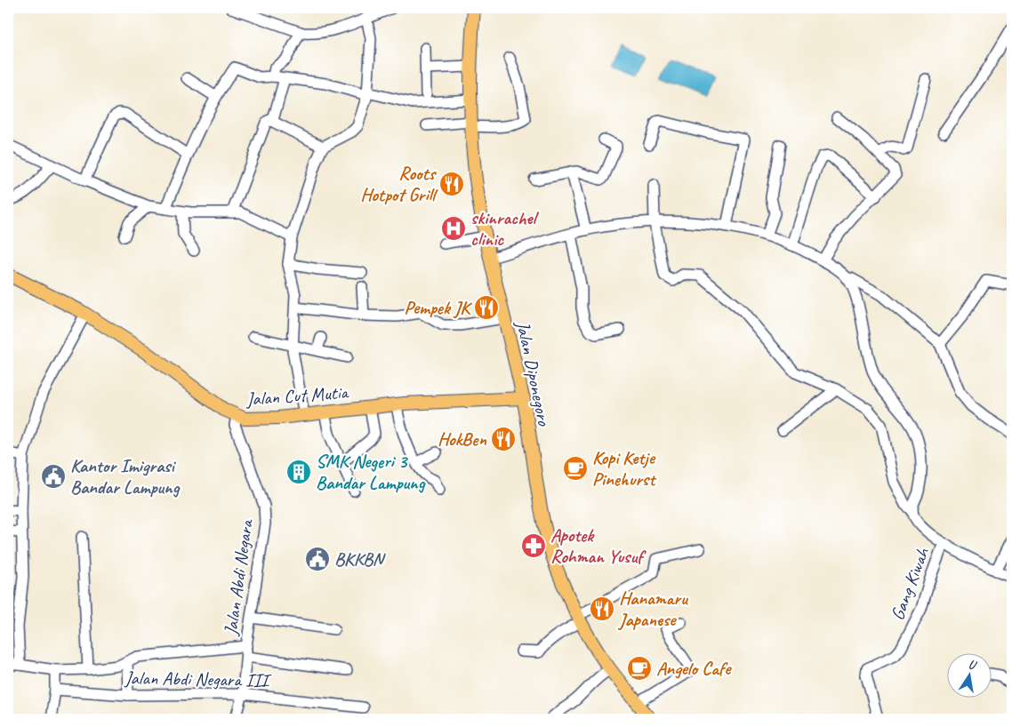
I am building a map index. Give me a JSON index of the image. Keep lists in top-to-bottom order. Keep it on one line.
{"streets":{"main road":["Jalan Diponegoro","Jalan Cut Mutia"],"street":["Jalan Abdi Negara","Gang Kiwah","Jalan Abdi Negara III"]},"crossings":[["Jalan Diponegoro","Jalan Cut Mutia"],["Jalan Cut Mutia","Jalan Abdi Negara"]],"places":{"restaurant":["Roots Hotpot Grill","Pempek JK","HokBen","Hanamaru Japanese"],"hospital":["skinrachel clinic"],"cafe":["Kopi Ketje Pinehurst","Angelo Cafe"],"building":["SMK Negeri 3 Bandar Lampung"],"public building":["Kantor Imigrasi Bandar Lampung","BKKBN"],"pharmacy":["Apotek Rohman Yusuf"]},"north":"top"}
